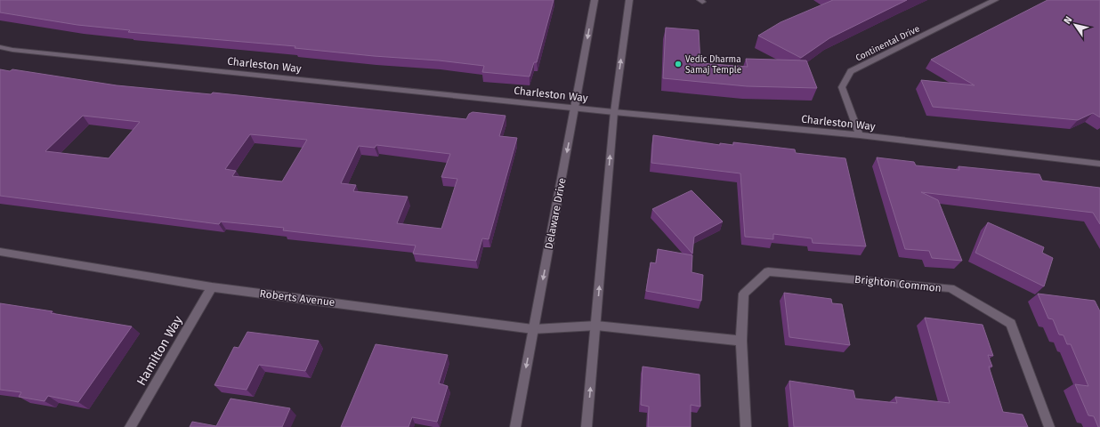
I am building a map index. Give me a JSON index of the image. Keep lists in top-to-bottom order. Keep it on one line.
{"streets":{"street":["Continental Drive","Charleston Way","Delaware Drive","Brighton Common","Roberts Avenue","Hamilton Way"]},"crossings":[["Continental Drive","Charleston Way"],["Charleston Way","Delaware Drive"],["Delaware Drive","Roberts Avenue"],["Roberts Avenue","Hamilton Way"]],"places":["Vedic Dharma Samaj Temple"],"north":"top left"}
